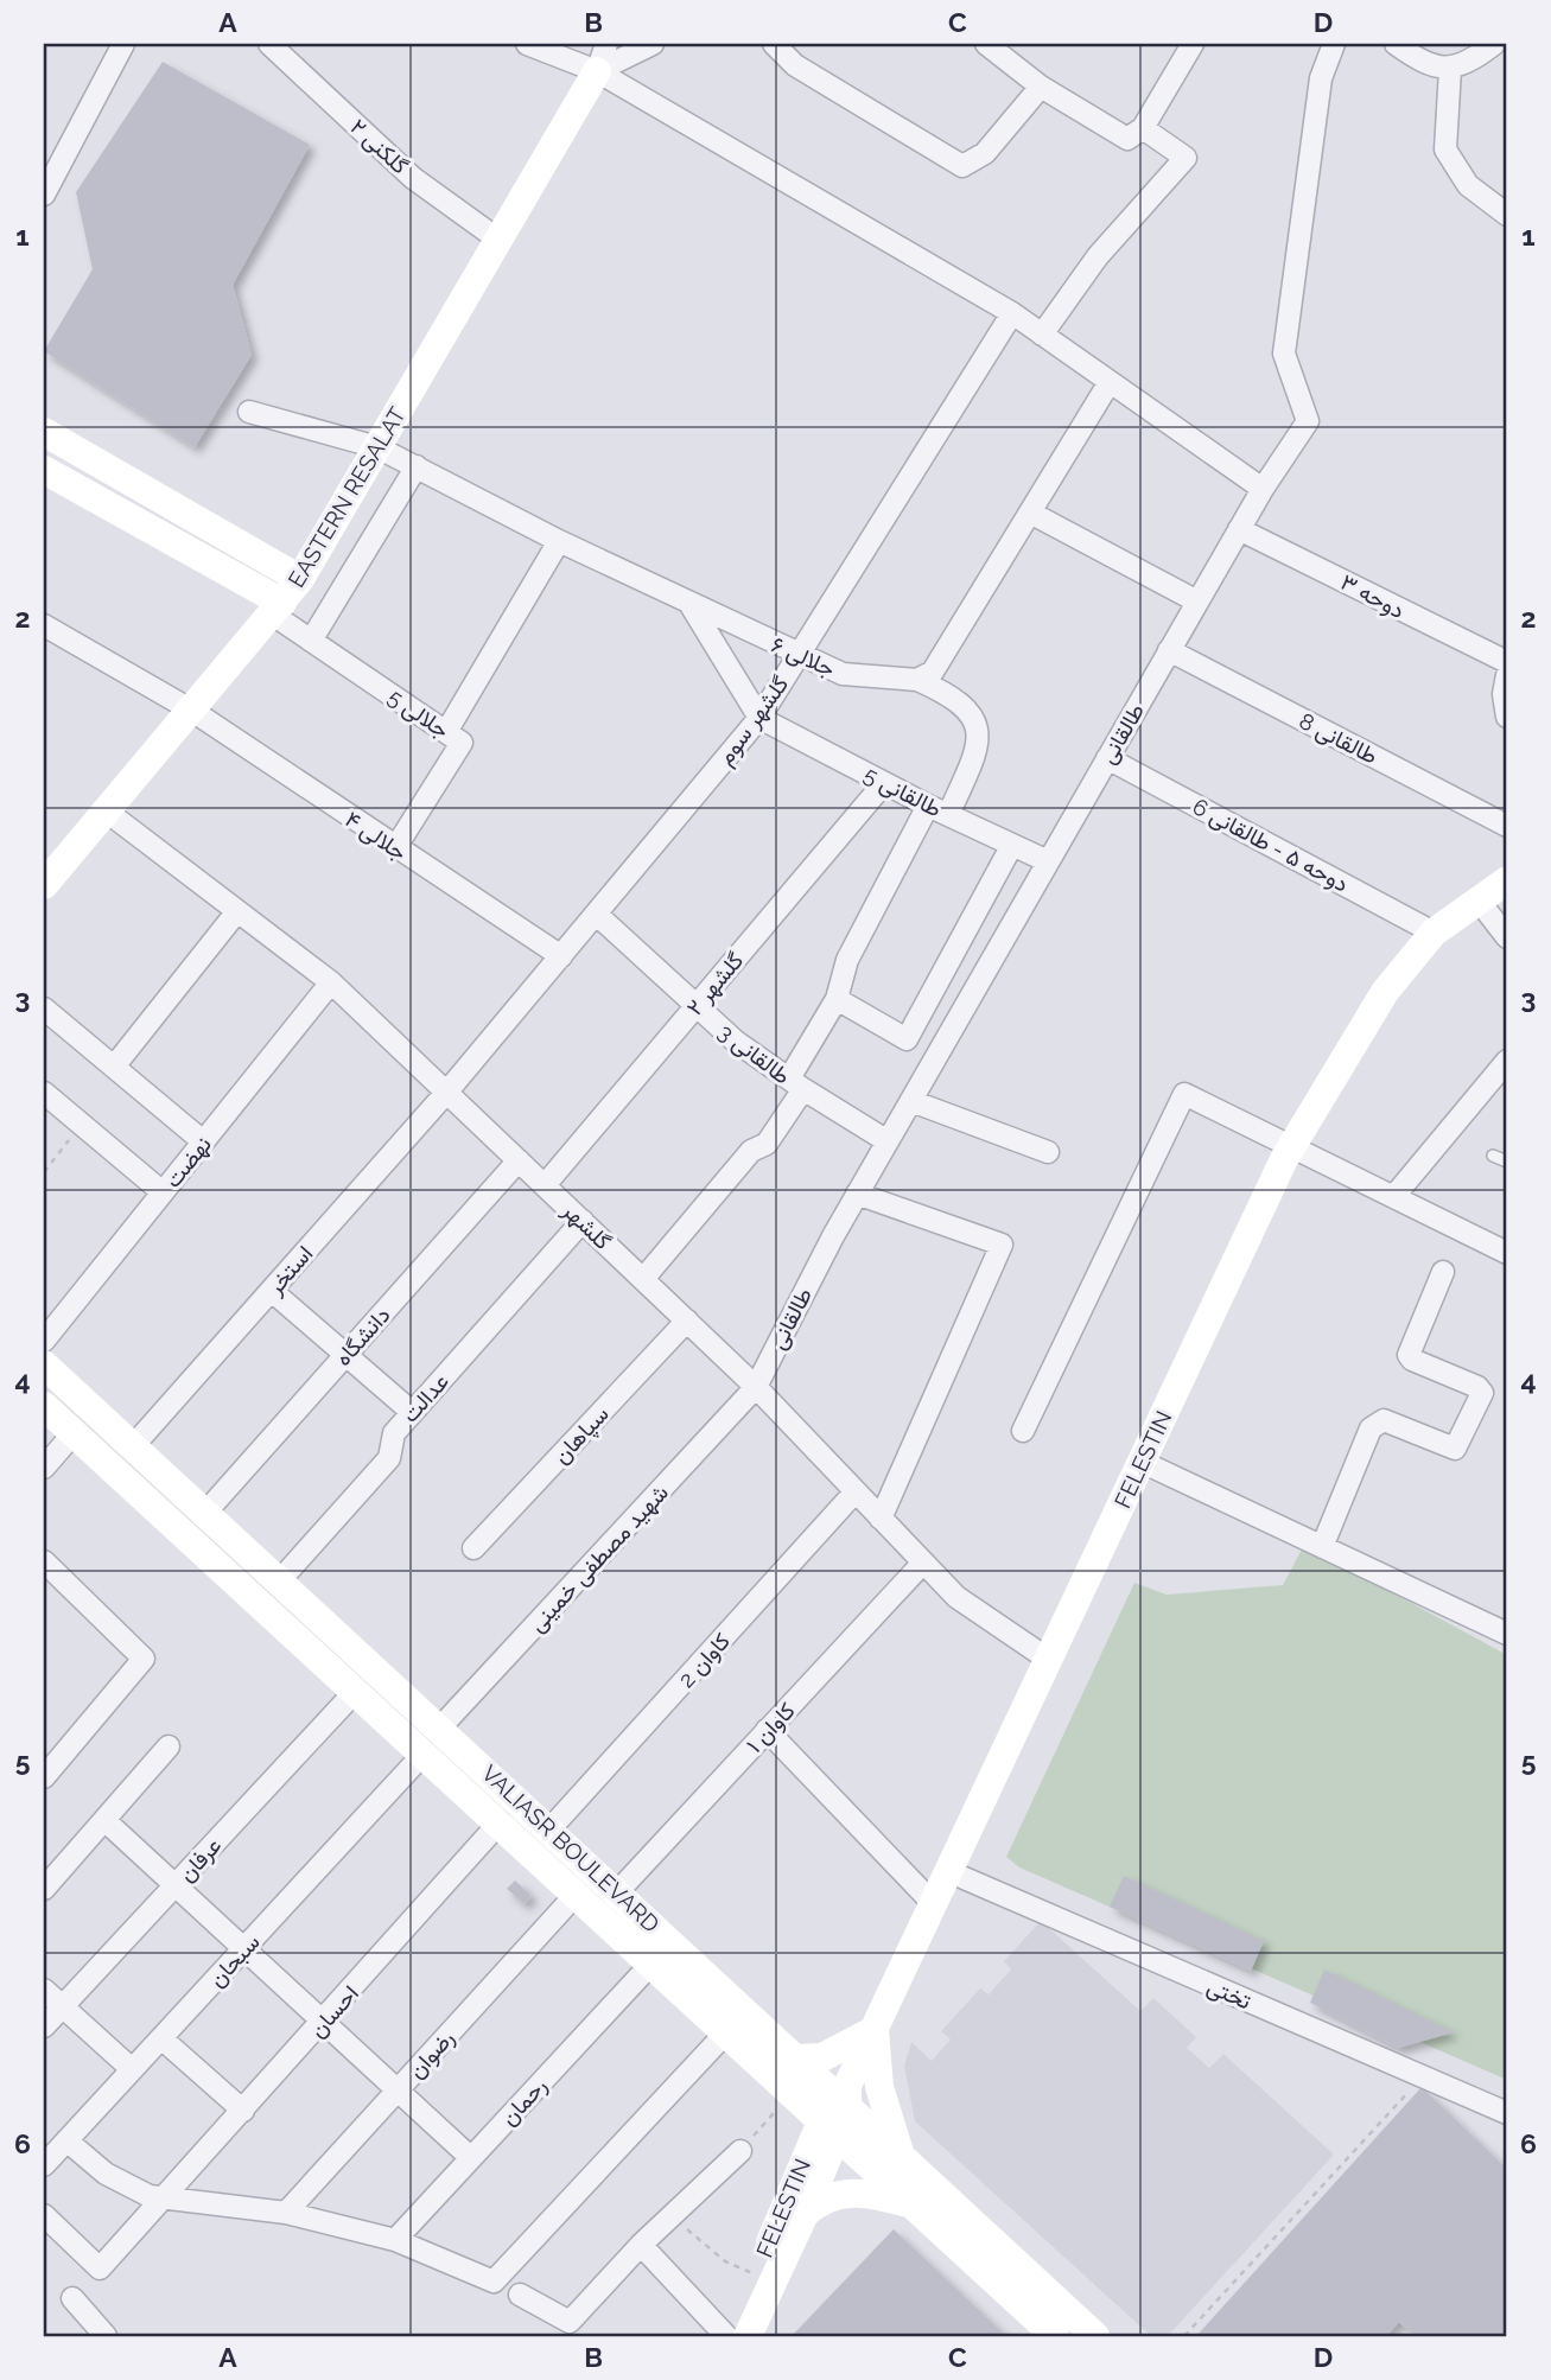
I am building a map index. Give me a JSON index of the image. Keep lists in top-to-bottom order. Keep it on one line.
{"streets":{"main road":["EASTERN RESALAT","FELESTIN","VALIASR BOULEVARD"],"street":["گلکنی ۲","دوحه ۳","جلالی ۶","جلالی 5","گلشهر سوم","طالقانی","طالقانی 8","طالقانی 5","جلالی ۴","دوحه ۵ - طالقانی 6","گلشهر ۲","طالقانی 3","نهضت","گلشهر","استخر","دانشگاه","عدالت","سپاهان","شهید مصطفی خمینی","کاوان 2","کاوان ۱","عرفان","سبحان","تختی","احسان","رضوان","رحمان"]},"crossings":[["گلکنی ۲","EASTERN RESALAT"],["EASTERN RESALAT","جلالی ۶"],["EASTERN RESALAT","جلالی 5"],["EASTERN RESALAT","جلالی ۴"],["EASTERN RESALAT","گلشهر"],["دوحه ۳","طالقانی"],["جلالی ۶","گلشهر سوم"],["جلالی 5","جلالی ۴"],["گلشهر سوم","طالقانی 5"],["گلشهر سوم","جلالی ۴"],["گلشهر سوم","طالقانی 3"],["گلشهر سوم","گلشهر"],["گلشهر سوم","استخر"],["طالقانی","طالقانی 8"],["طالقانی","طالقانی 5"],["طالقانی","دوحه ۵ - طالقانی 6"],["طالقانی","طالقانی 3"],["طالقانی","گلشهر"],["طالقانی","شهید مصطفی خمینی"],["طالقانی 5","گلشهر ۲"],["دوحه ۵ - طالقانی 6","FELESTIN"],["گلشهر ۲","طالقانی 3"],["گلشهر ۲","گلشهر"],["نهضت","گلشهر"],["گلشهر","استخر"],["گلشهر","دانشگاه"],["گلشهر","عدالت"],["گلشهر","سپاهان"],["گلشهر","FELESTIN"],["گلشهر","شهید مصطفی خمینی"],["گلشهر","کاوان 2"],["گلشهر","کاوان ۱"],["استخر","VALIASR BOULEVARD"],["دانشگاه","VALIASR BOULEVARD"],["عدالت","VALIASR BOULEVARD"],["FELESTIN","VALIASR BOULEVARD"],["FELESTIN","تختی"],["شهید مصطفی خمینی","VALIASR BOULEVARD"],["کاوان 2","VALIASR BOULEVARD"],["کاوان ۱","VALIASR BOULEVARD"],["VALIASR BOULEVARD","عرفان"],["VALIASR BOULEVARD","سبحان"],["VALIASR BOULEVARD","احسان"],["VALIASR BOULEVARD","رضوان"],["VALIASR BOULEVARD","رحمان"]],"grid":{"columns":["A","B","C","D"],"rows":["1","2","3","4","5","6"]}}
